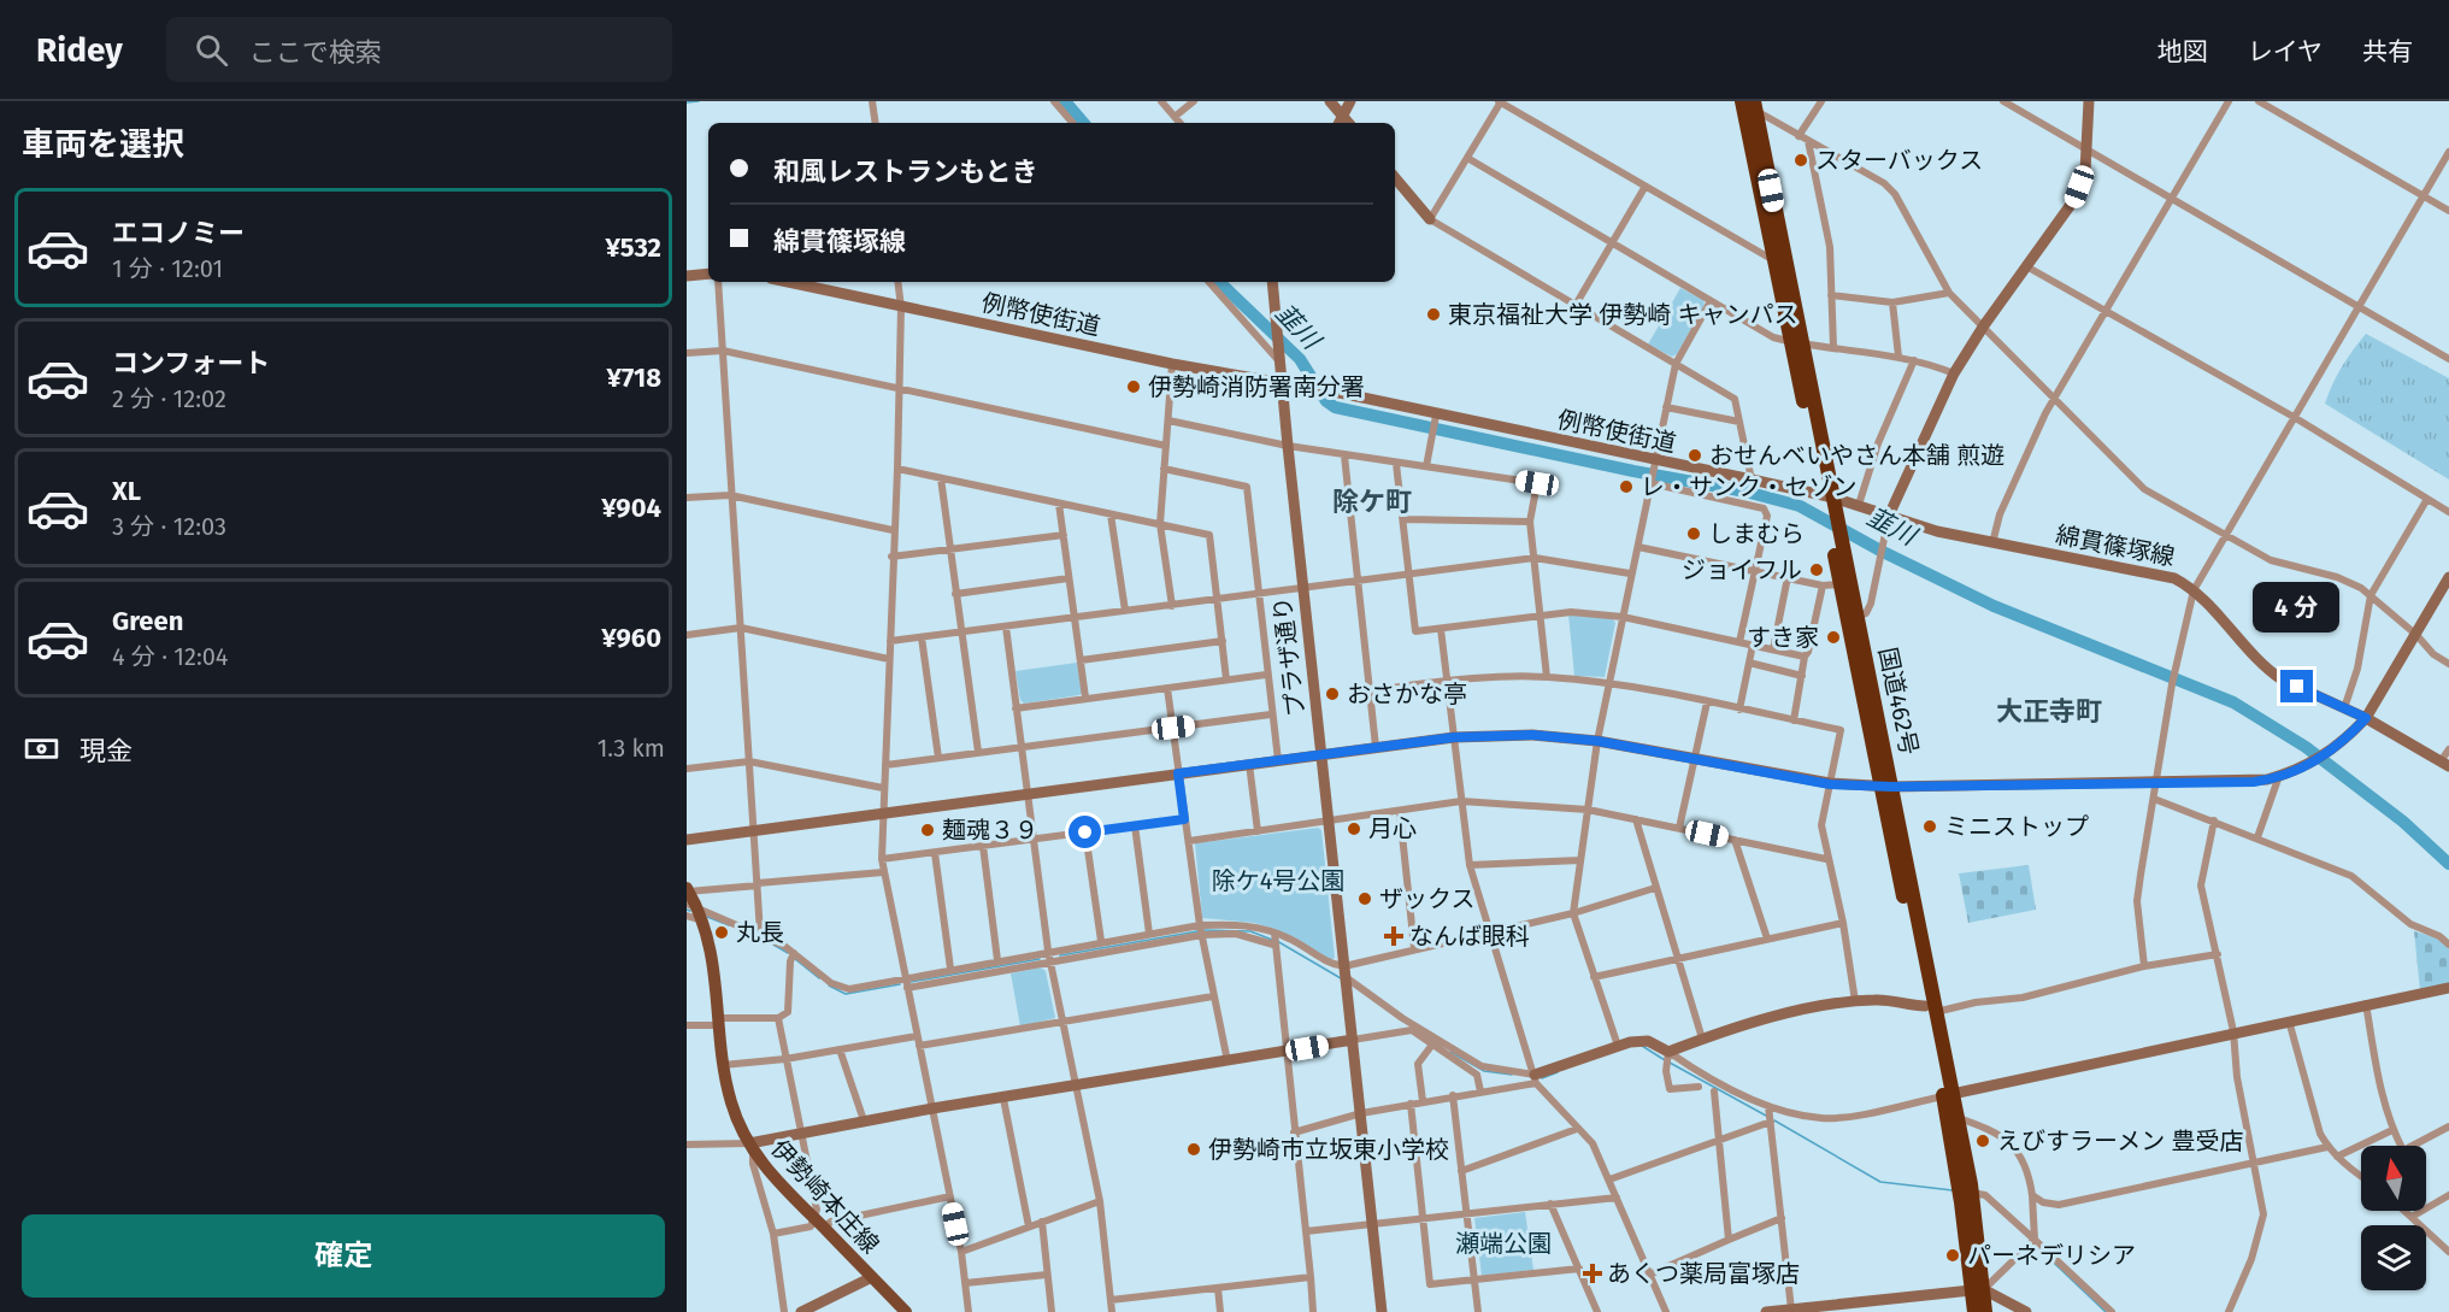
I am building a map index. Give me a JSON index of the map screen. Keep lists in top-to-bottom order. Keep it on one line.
{"streets":{"highway":["国道462号"],"main road":["伊勢崎本庄線"],"street":["例幣使街道","綿貫篠塚線","プラザ通り"]},"crossings":[["例幣使街道","綿貫篠塚線"],["例幣使街道","プラザ通り"],["例幣使街道","国道462号"]],"districts":["除ケ町","大正寺町"],"water":["韮川"],"parks":["除ケ4号公園","瀬端公園"],"places":{"other":["スターバックス","東京福祉大学 伊勢崎 キャンパス","伊勢崎消防署南分署","おせんベいやさん本舗 煎遊","レ・サンク・セゾン","しまむら","ジョイフル","すき家","おさかな亭","ミニストップ","月心","麺魂３９","ザックス","丸長","えびすラーメン 豊受店","伊勢崎市立坂東小学校","パーネデリシア"],"health":["なんば眼科","あくつ薬局富塚店"]},"north":"top","page":{"header":"Ridey","search":"ここで検索","nav":["地図","レイヤ","共有"],"heading":"車両を選択","banner":["和風レストランもとき","綿貫篠塚線"],"list":[{"name":"エコノミー","note":"1 分 · 12:01","value":"¥532"},{"name":"コンフォート","note":"2 分 · 12:02","value":"¥718"},{"name":"XL","note":"3 分 · 12:03","value":"¥904"},{"name":"Green","note":"4 分 · 12:04","value":"¥960"}],"bubble":"4 分","pay":["現金","1.3 km"],"buttons":"確定"}}
